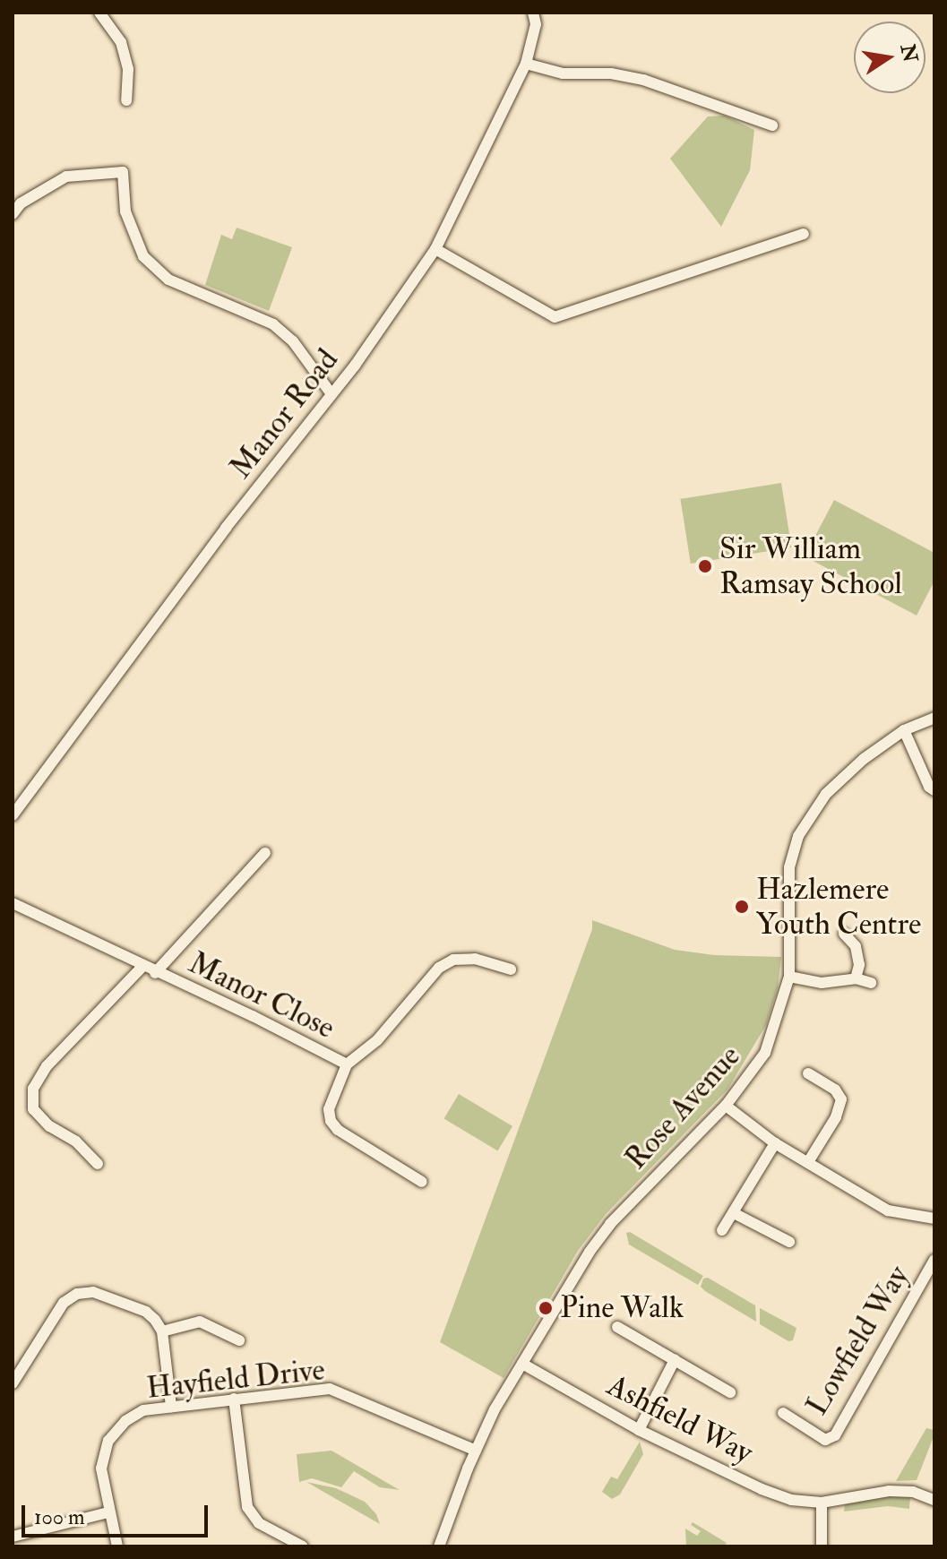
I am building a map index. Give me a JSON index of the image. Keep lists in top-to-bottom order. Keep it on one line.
{"streets":{"street":["Manor Road","Manor Close","Rose Avenue","Lowfield Way","Hayfield Drive","Ashfield Way"]},"crossings":[["Rose Avenue","Hayfield Drive"],["Rose Avenue","Ashfield Way"]],"places":["Sir William Ramsay School","Hazlemere Youth Centre","Pine Walk"],"scale_bar":"100 m","north":"right"}
